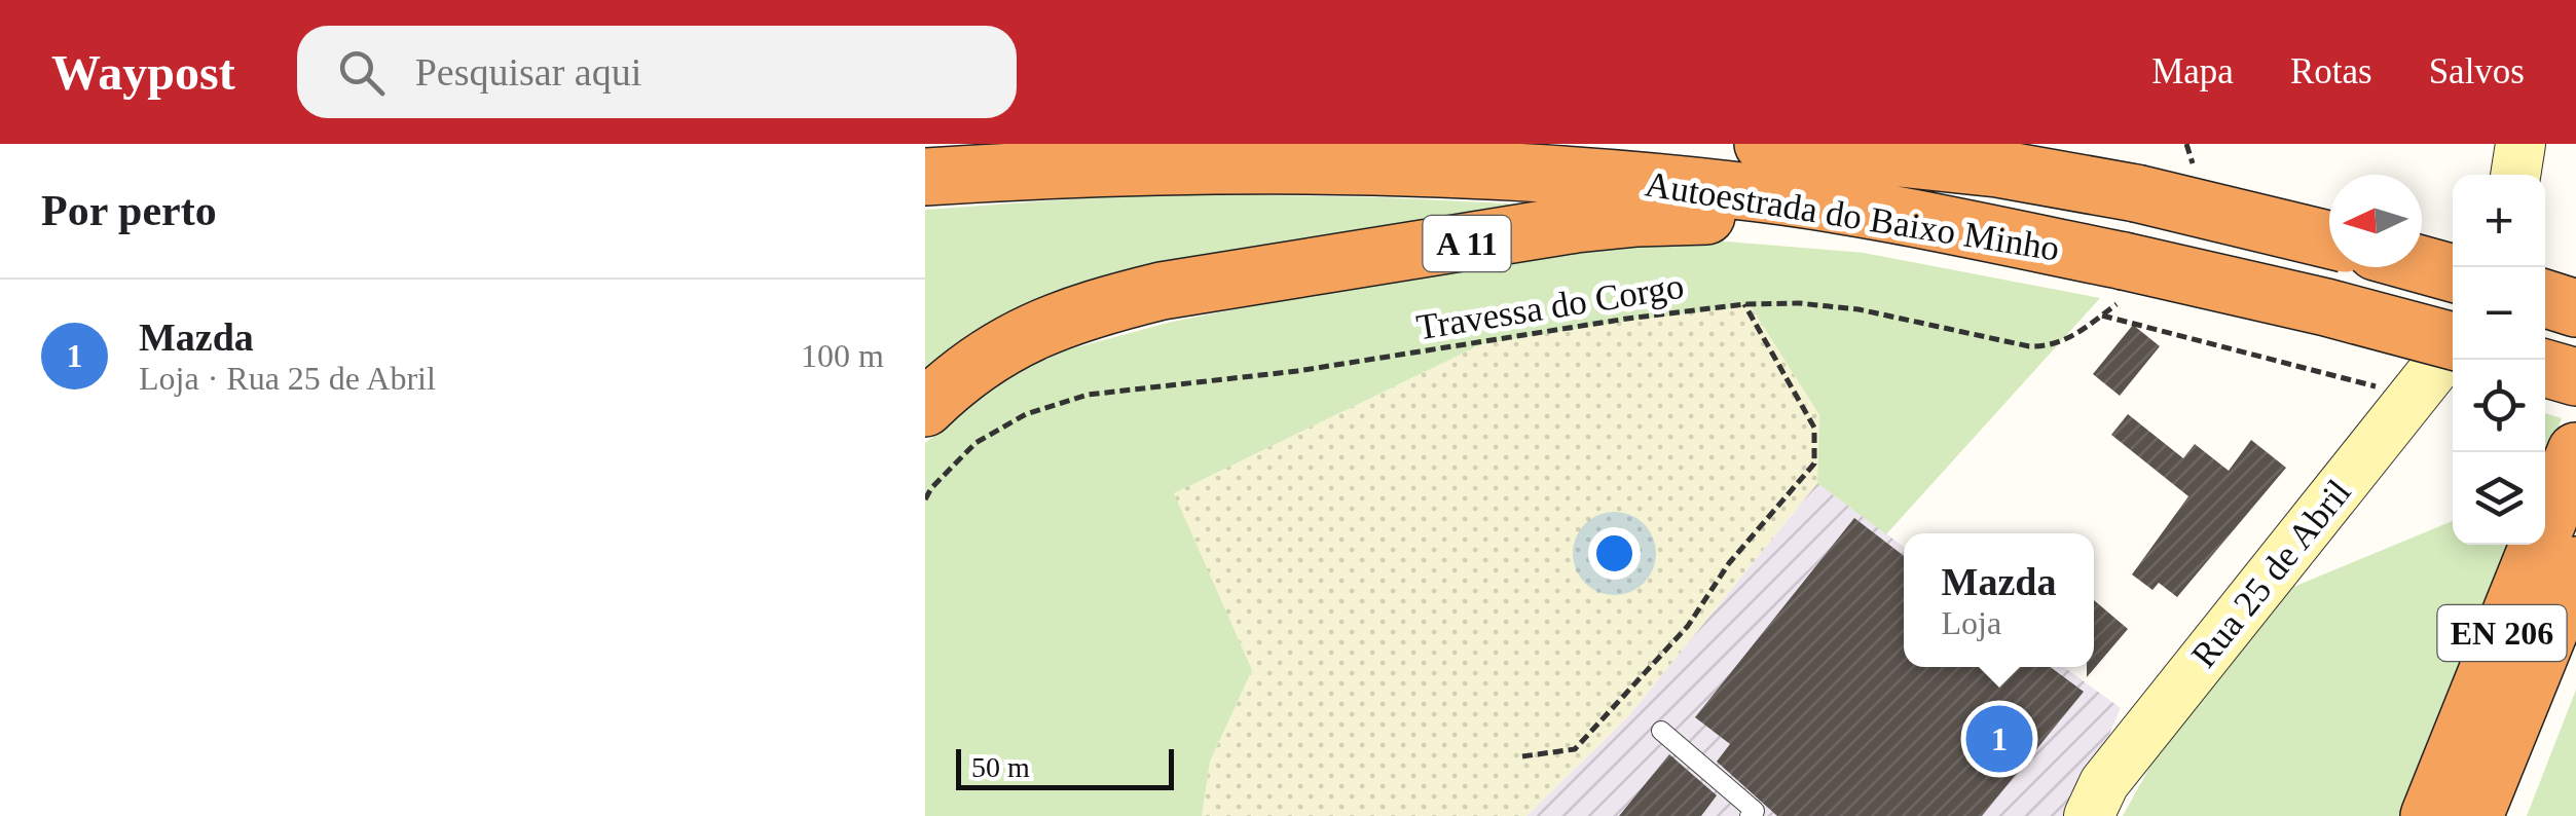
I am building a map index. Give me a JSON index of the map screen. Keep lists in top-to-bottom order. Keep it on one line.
{"streets":{"highway":["Autoestrada do Baixo Minho","A 11","EN 206"],"main road":["Rua 25 de Abril"],"path":["Travessa do Corgo"]},"crossings":[["Autoestrada do Baixo Minho","A 11"],["Autoestrada do Baixo Minho","Travessa do Corgo"]],"scale_bar":"50 m","north":"left","page":{"header":"Waypost","search":"Pesquisar aqui","nav":["Mapa","Rotas","Salvos"],"heading":"Por perto","map_buttons":["+","−"],"list":[{"mark":"1","name":"Mazda","note":"Loja · Rua 25 de Abril","value":"100 m"}],"popup":["Mazda","Loja"],"pins":"1","scale":"50 m"}}
